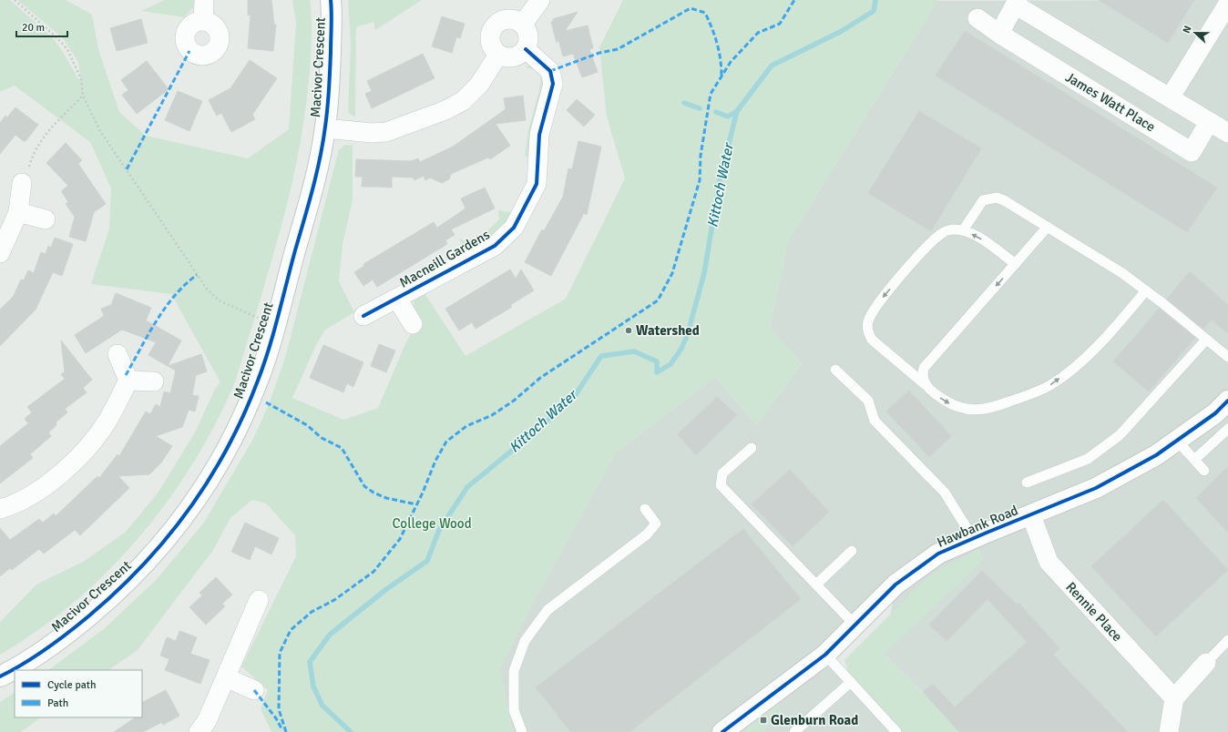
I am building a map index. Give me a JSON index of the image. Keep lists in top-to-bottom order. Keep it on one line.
{"streets":{"street":["Macivor Crescent","James Watt Place","Macneill Gardens","Hawbank Road","Rennie Place"]},"crossings":[["Hawbank Road","Rennie Place"]],"water":["Kittoch Water"],"parks":["College Wood"],"places":{"other":["Watershed"],"transit":["Glenburn Road"]},"legend":["Cycle path","Path"],"scale_bar":"20 m","north":"left"}
